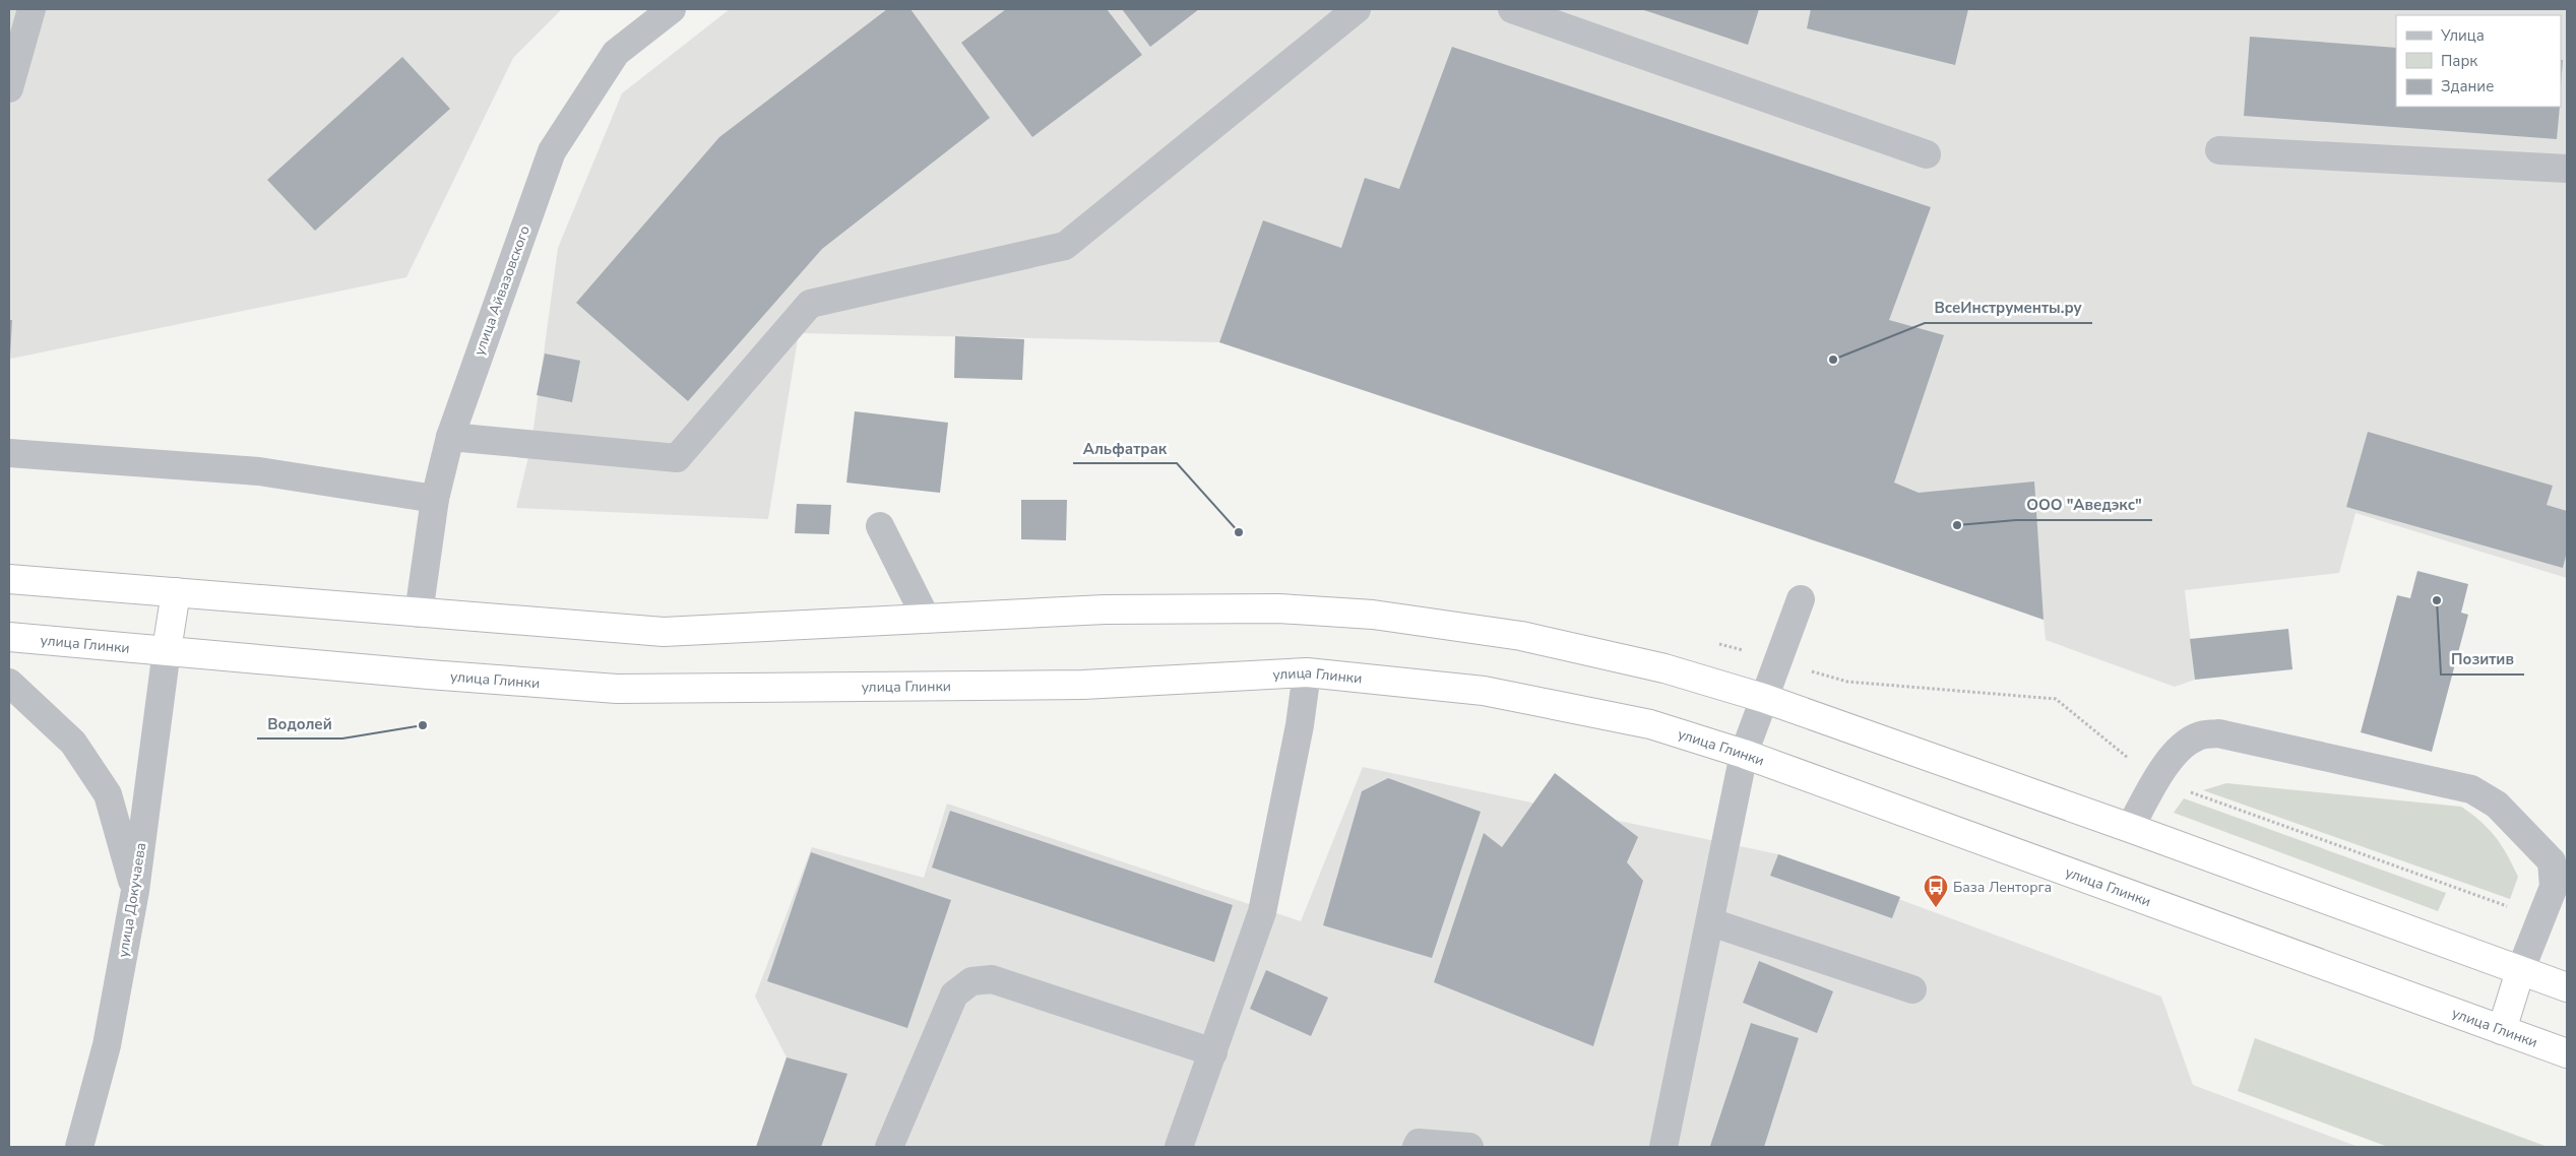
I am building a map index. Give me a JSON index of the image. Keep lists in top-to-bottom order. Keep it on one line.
{"streets":{"highway":["улица Глинки"],"lane":["улица Айвазовского","улица Докучаева"]},"crossings":[["улица Глинки","улица Докучаева"]],"places":{"other":["ВсеИнструменты.ру","ООО \"Аведэкс\"","Альфатрак","Позитив","Водолей"],"bus stop":["База Ленторга"]},"legend":["Улица","Парк","Здание"]}
